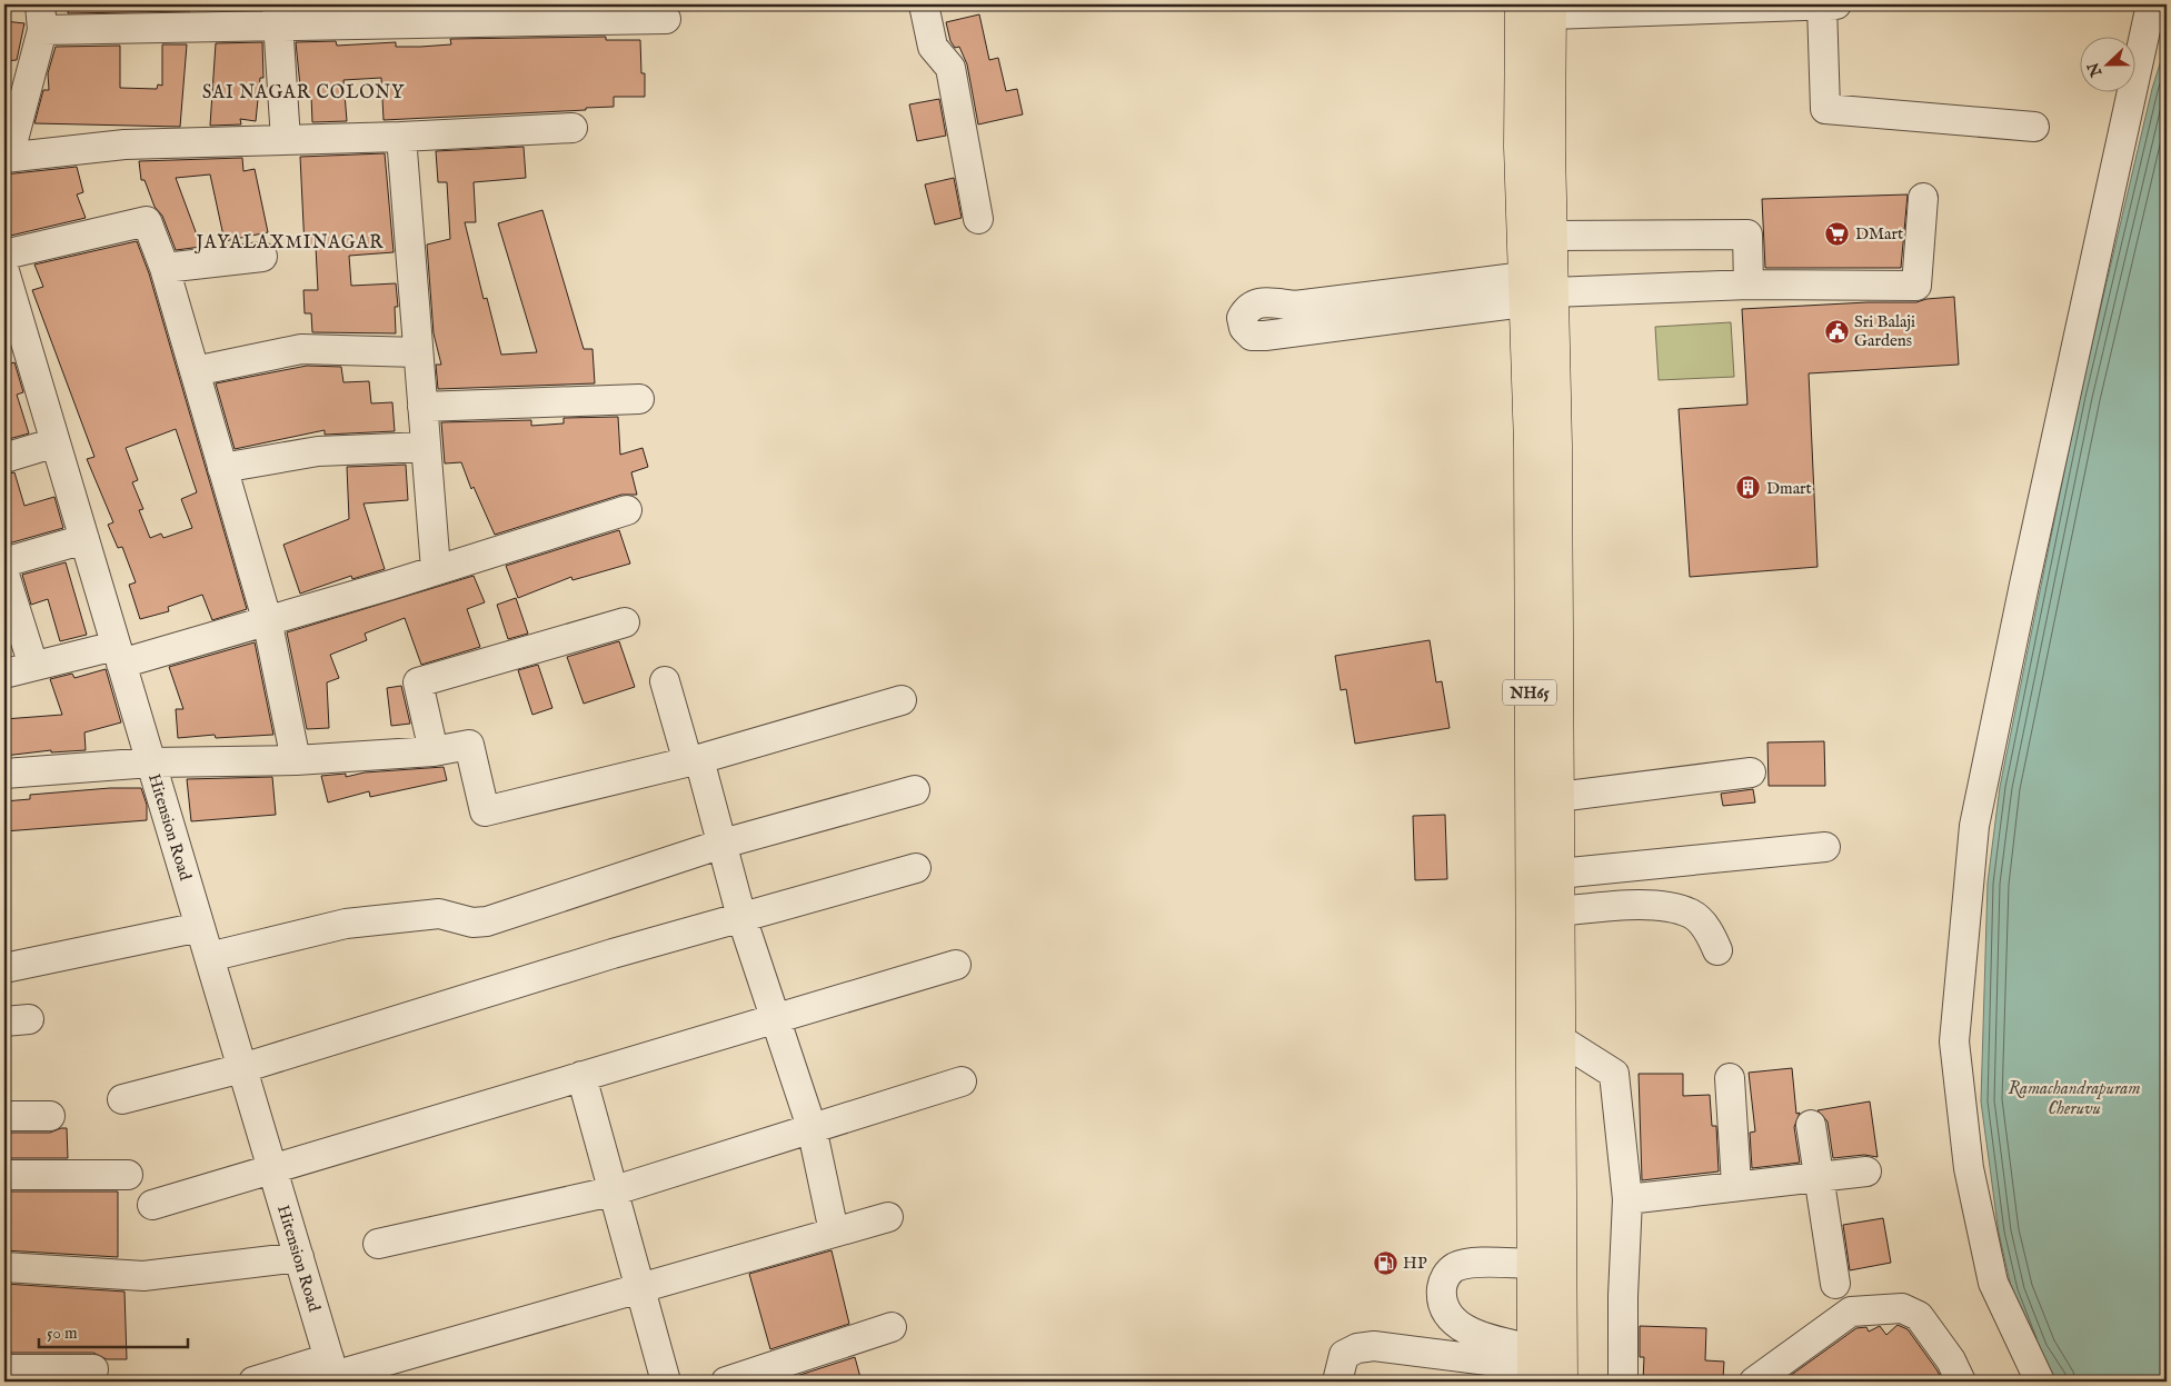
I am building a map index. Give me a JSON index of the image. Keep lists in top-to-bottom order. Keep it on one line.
{"streets":{"highway":["NH65"],"street":["Hitension Road"]},"districts":["SAI NAGAR COLONY","JAYALAXMINAGAR"],"water":["Ramachandrapuram Cheruvu"],"places":{"supermarket":["DMart"],"public building":["Sri Balaji Gardens"],"building":["Dmart"],"fuel station":["HP"]},"scale_bar":"50 m","north":"left"}
